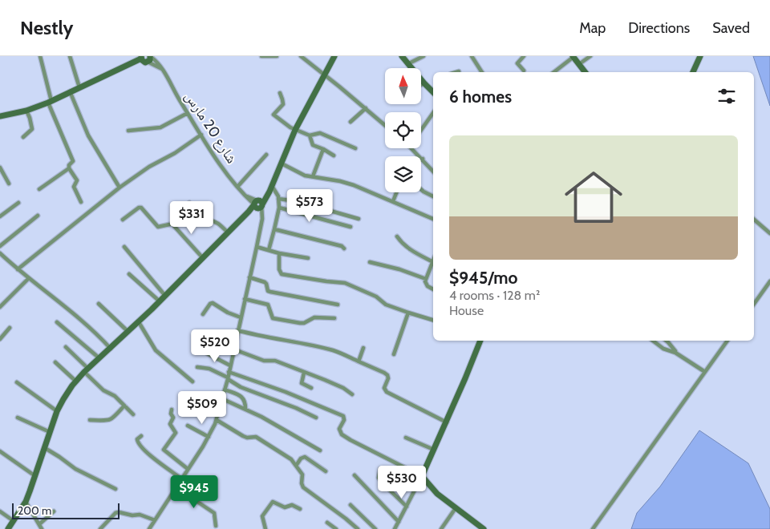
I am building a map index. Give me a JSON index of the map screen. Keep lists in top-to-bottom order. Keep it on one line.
{"streets":{"street":["شارع 20 مارس"]},"scale_bar":"200 m","north":"top","page":{"header":"Nestly","nav":["Map","Directions","Saved"],"heading":"6 homes","list":[{"name":"$945/mo","note":"4 rooms · 128 m² · House"}],"price":["$573","$331","$520","$509","$530","$945"],"scale":"200 m"}}
